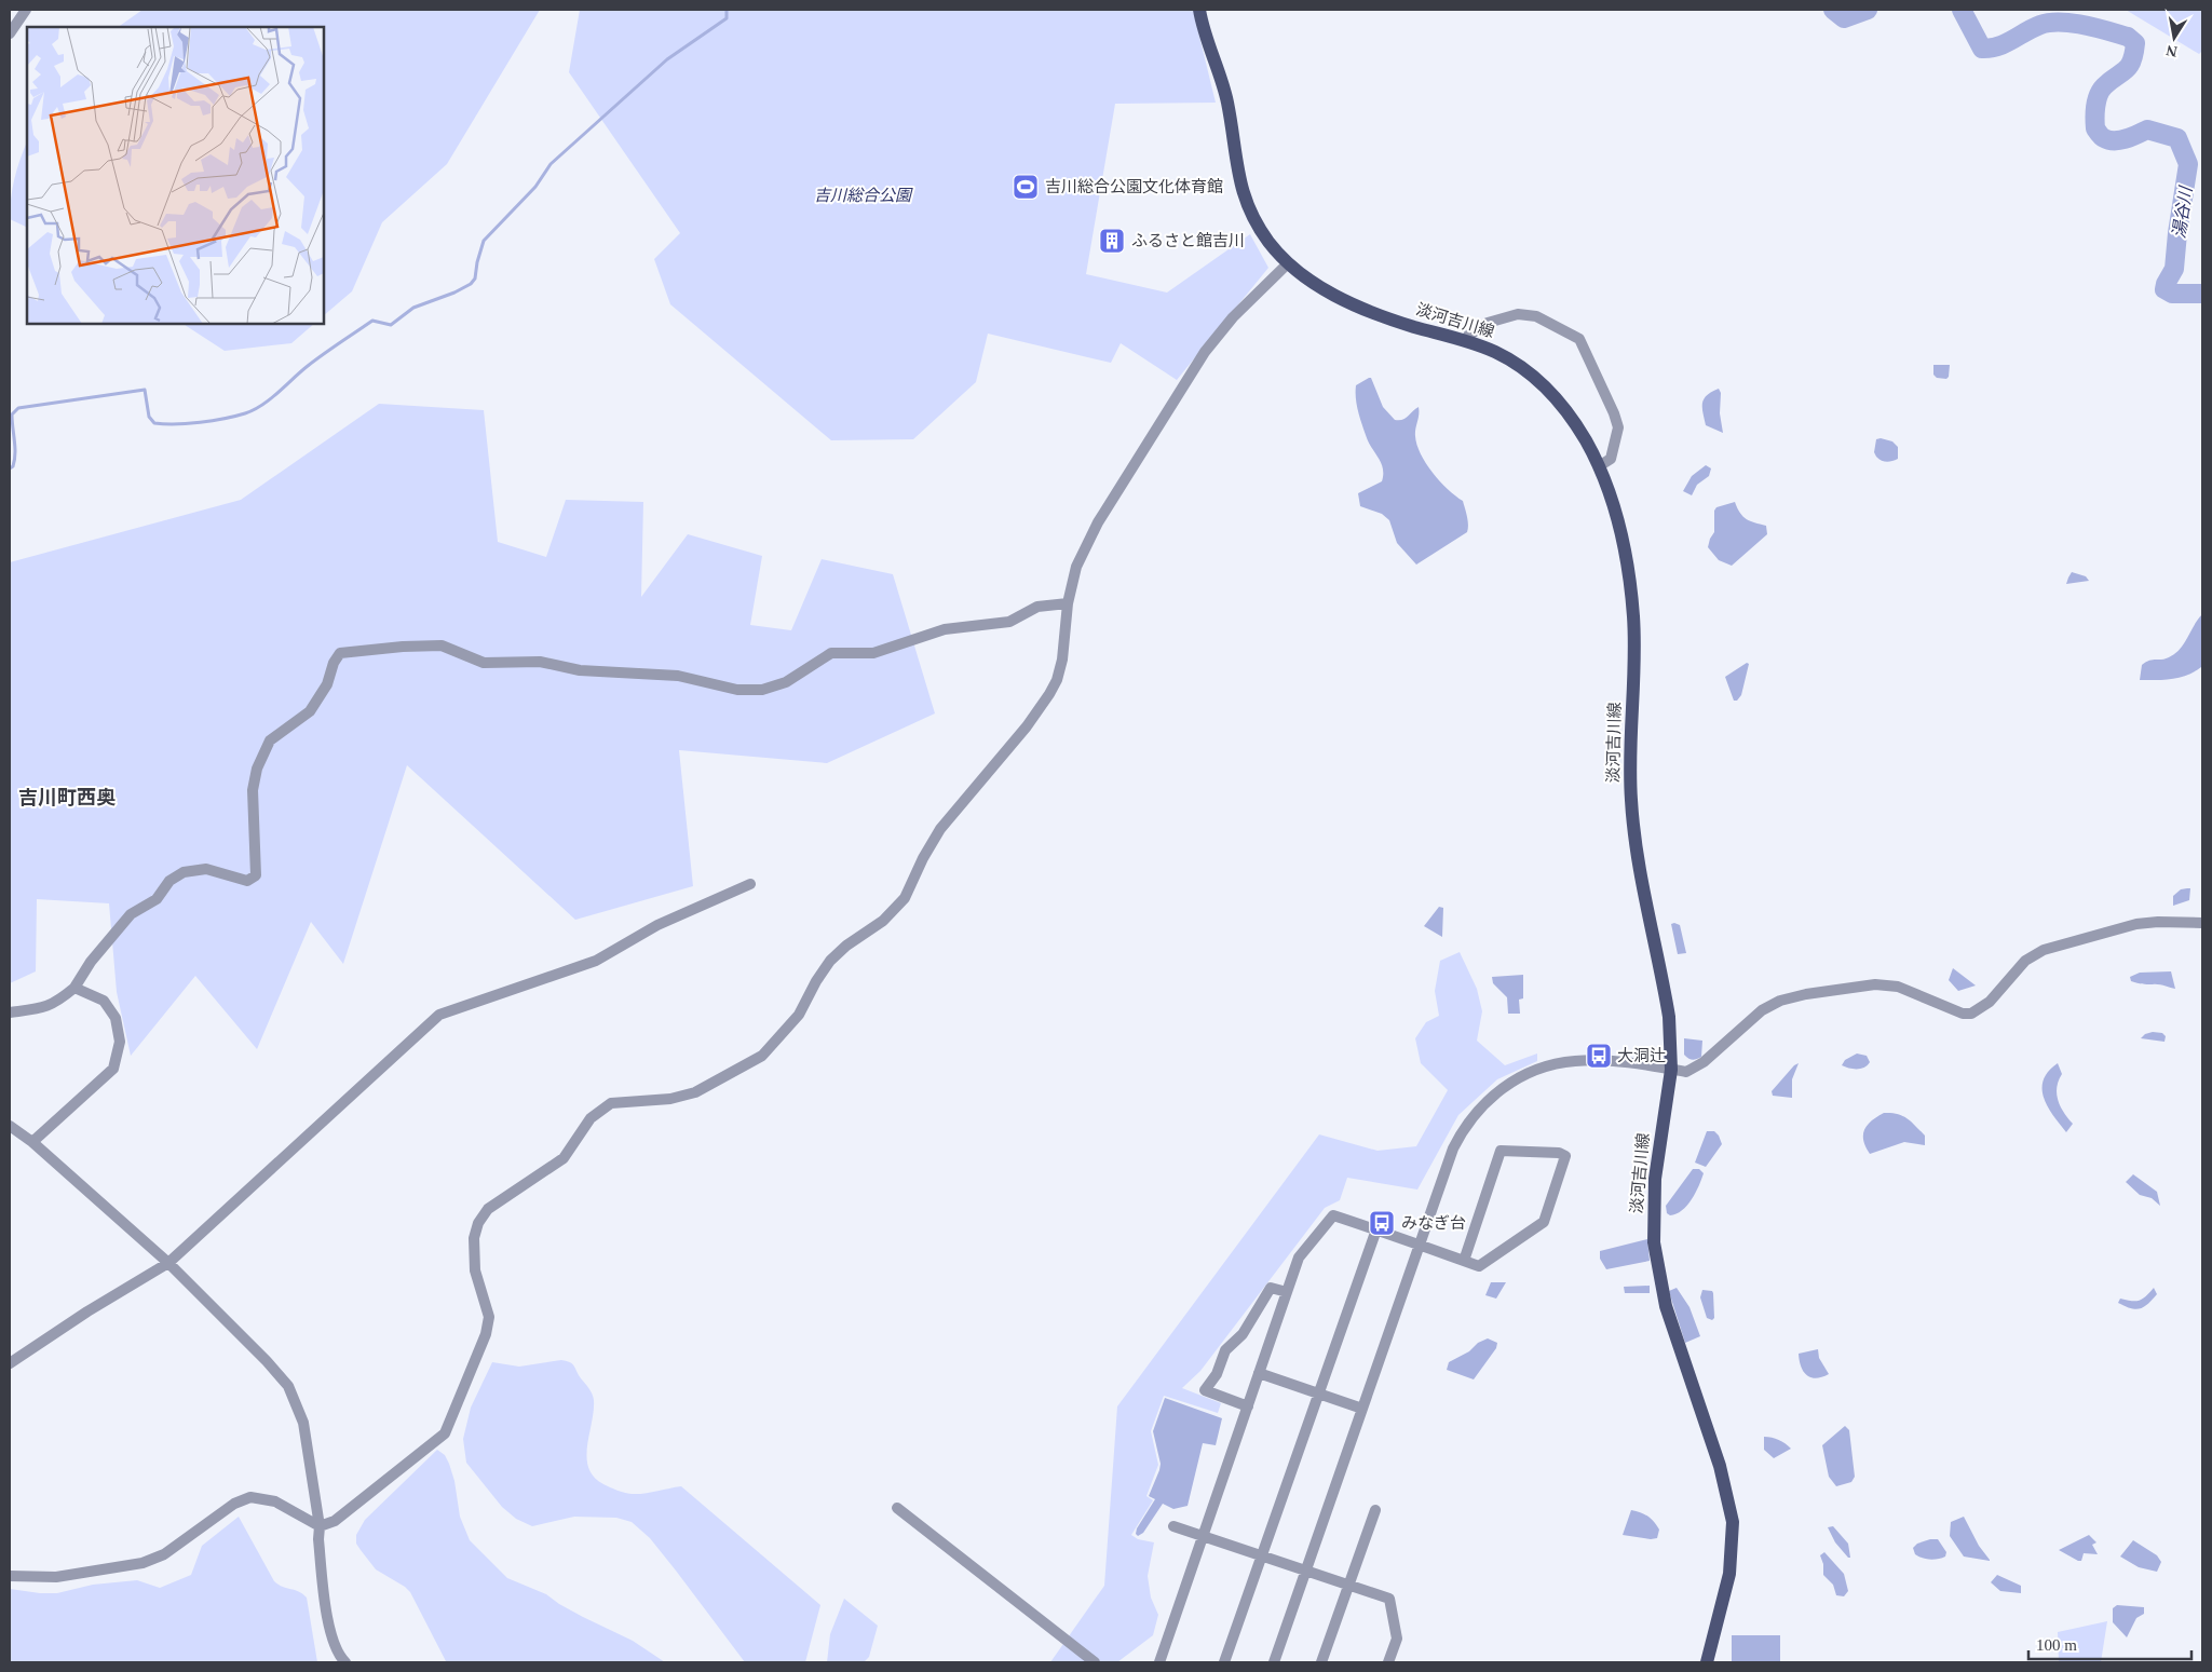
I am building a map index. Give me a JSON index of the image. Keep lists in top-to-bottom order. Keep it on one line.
{"streets":{"main road":["淡河吉川線"]},"districts":["吉川町西奥"],"water":["湯谷川"],"parks":["吉川総合公園"],"places":{"sports":["吉川総合公園文化体育館"],"building":["ふるさと館吉川"],"bus stop":["大洞辻","みなぎ台"]},"scale_bar":"100 m","north":"bottom"}
